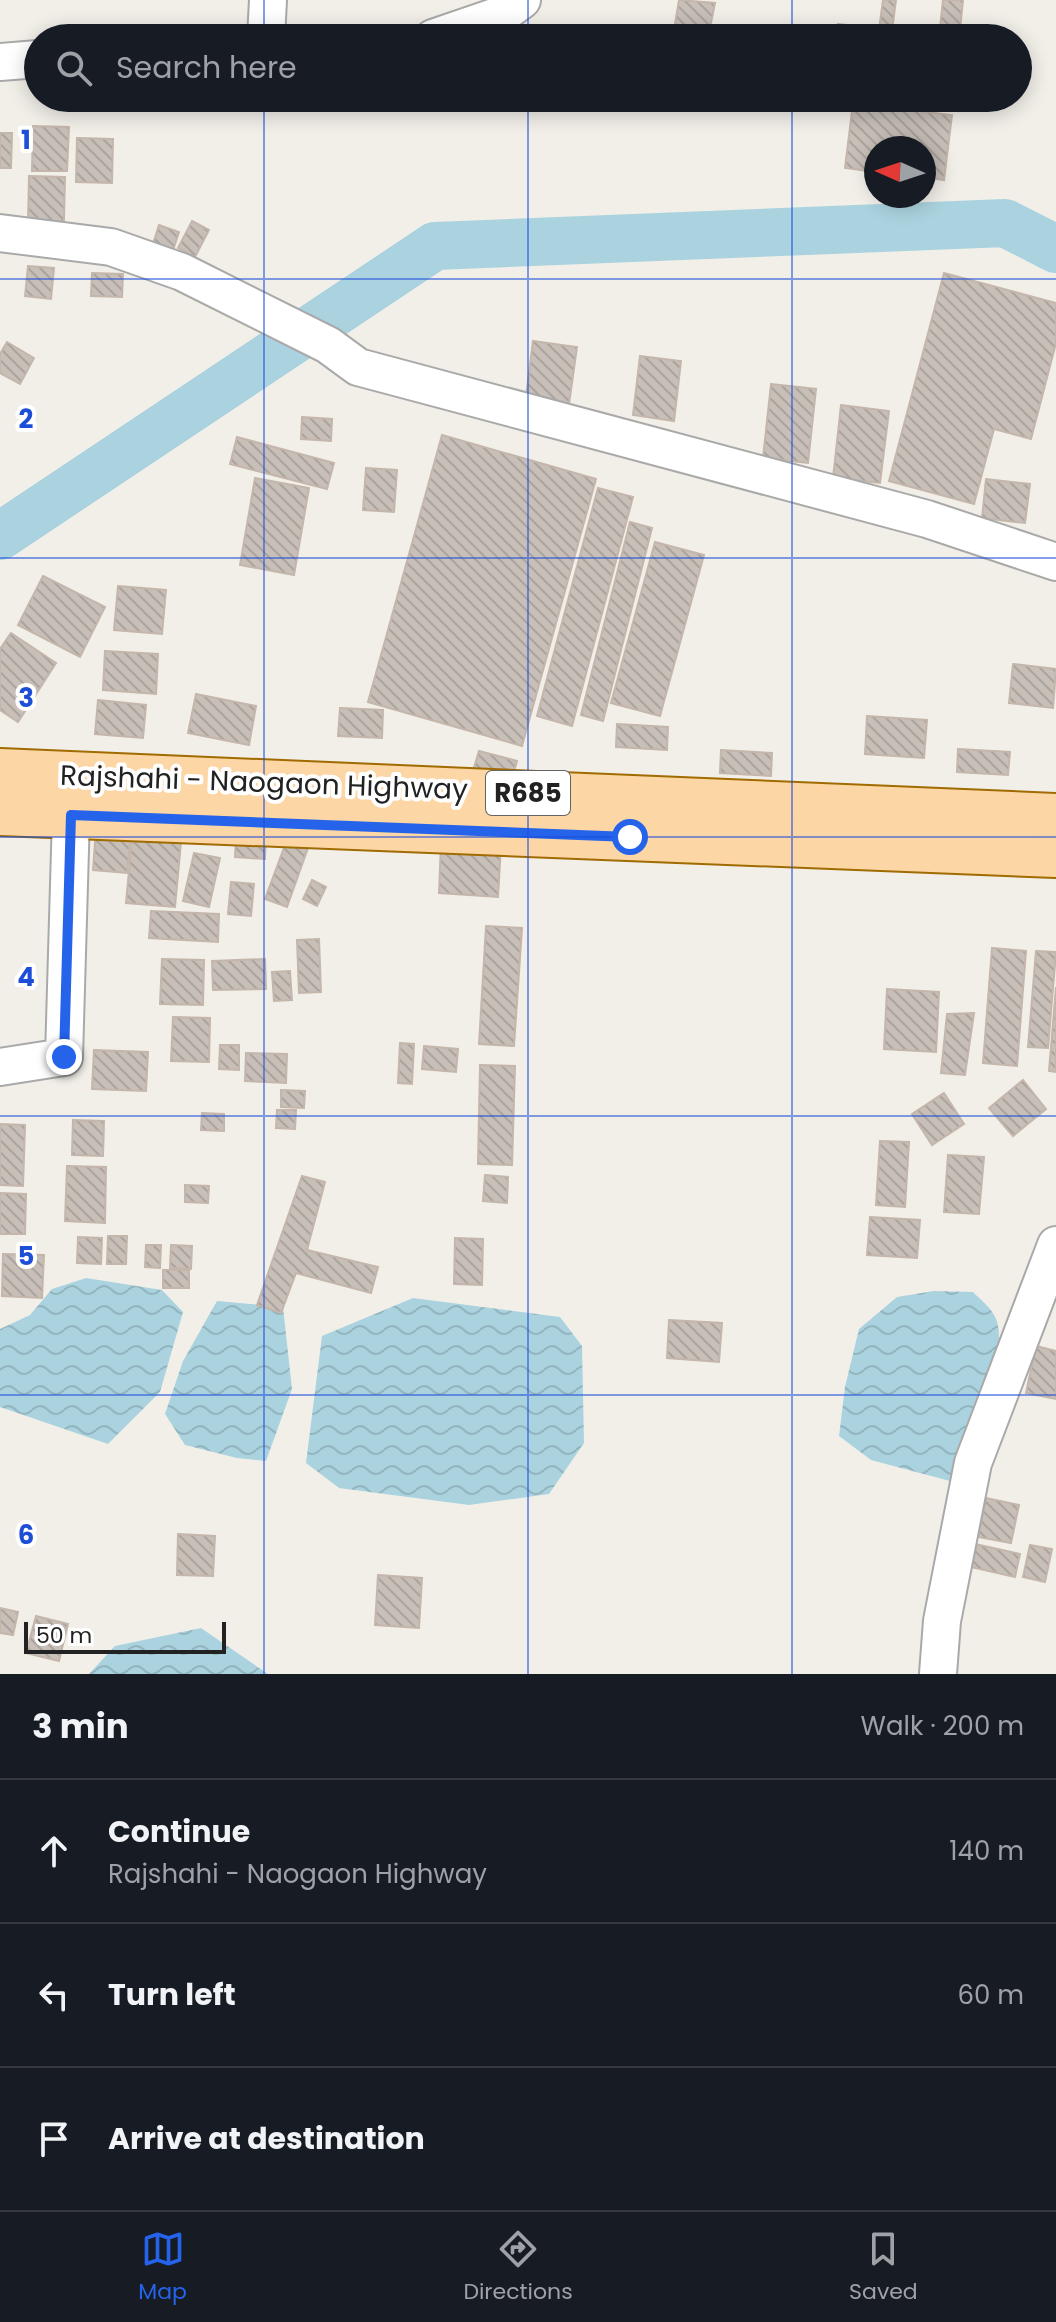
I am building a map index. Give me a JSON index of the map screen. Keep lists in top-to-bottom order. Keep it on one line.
{"streets":{"main road":["Rajshahi - Naogaon Highway","R685"]},"scale_bar":"50 m","north":"left","page":{"search":"Search here","scale":"50 m","heading":["3 min","Walk · 200 m"],"list":[["Continue","Rajshahi - Naogaon Highway","140 m"],["Turn left","60 m"],"Arrive at destination"],"nav":["Map","Directions","Saved"]},"grid":{"rows":["1","2","3","4","5","6"]}}
